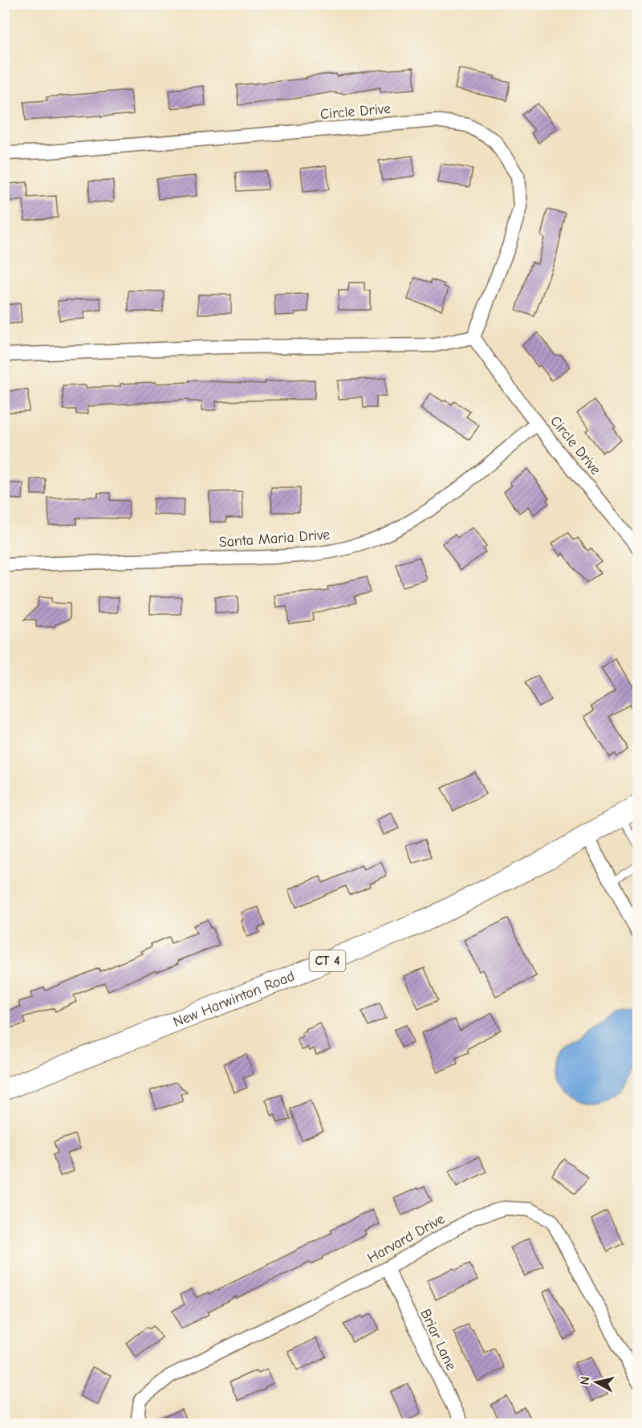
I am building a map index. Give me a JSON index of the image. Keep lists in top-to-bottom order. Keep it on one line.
{"streets":{"main road":["CT 4","New Harwinton Road"],"street":["Circle Drive","Santa Maria Drive","Harvard Drive","Briar Lane"]},"crossings":[["Circle Drive","Santa Maria Drive"],["Harvard Drive","Briar Lane"]],"north":"left"}
